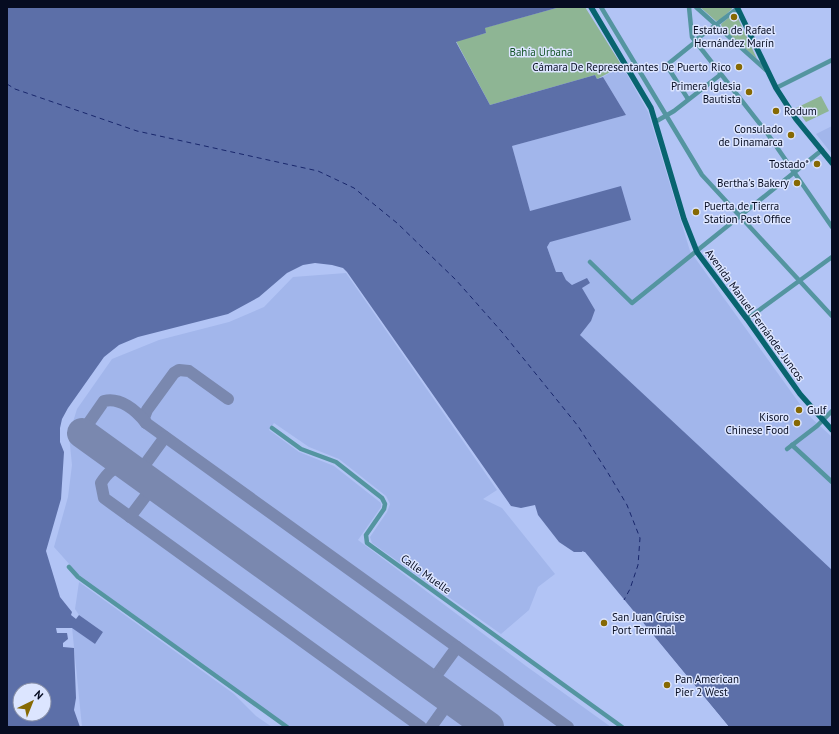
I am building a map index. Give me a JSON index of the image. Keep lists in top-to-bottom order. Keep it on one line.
{"streets":{"main road":["Avenida Manuel Fernández Juncos"],"street":["Calle Muelle"]},"parks":["Bahía Urbana"],"places":["Estatua de Rafael Hernández Marín","Cámara De Representantes De Puerto Rico","Primera Iglesia Bautista","Rodum","Consulado de Dinamarca","Tostado*","Bertha's Bakery","Puerta de Tierra Station Post Office","Gulf","Kisoro Chinese Food","San Juan Cruise Port Terminal","Pan American Pier 2 West"],"north":"top right"}
